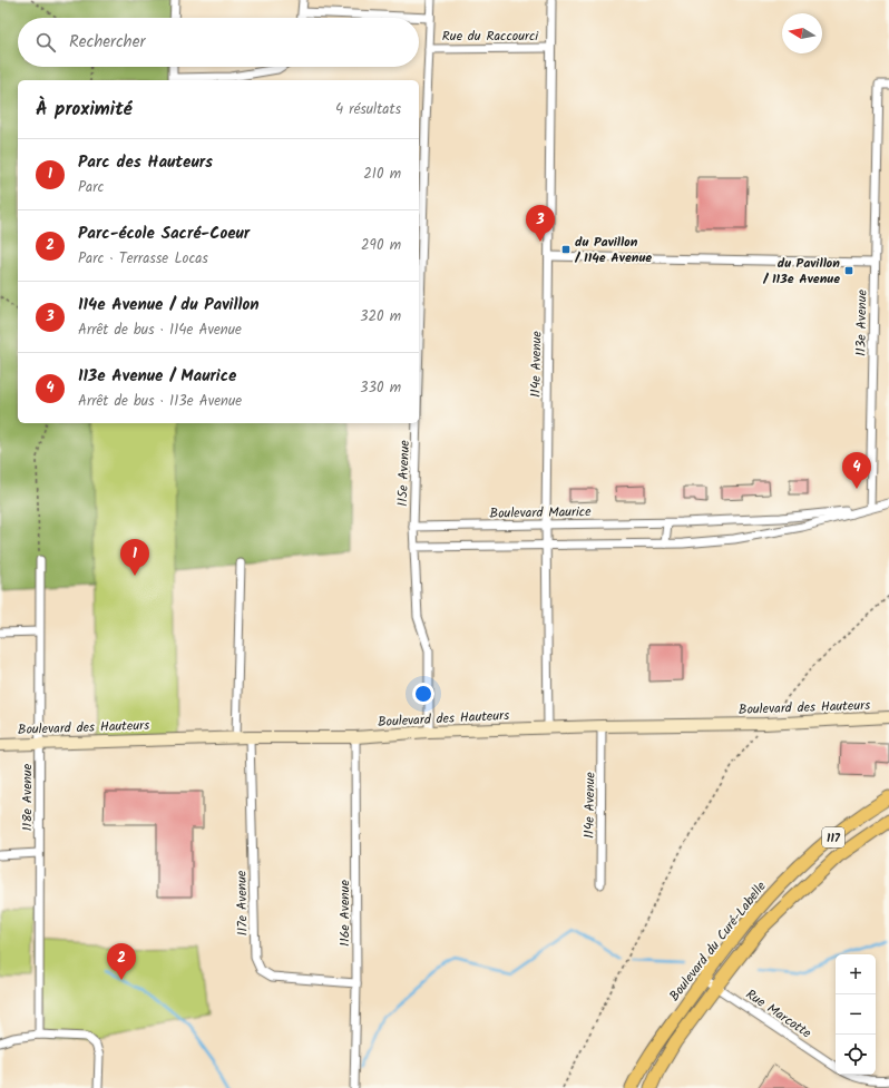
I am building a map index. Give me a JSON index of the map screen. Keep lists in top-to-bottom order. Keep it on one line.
{"streets":{"main road":["Boulevard des Hauteurs","117","Boulevard du Curé-Labelle"],"street":["Rue du Raccourci","113e Avenue","114e Avenue","115e Avenue","Boulevard Maurice","118e Avenue","117e Avenue","116e Avenue","Rue Marcotte"]},"crossings":[["Rue du Raccourci","114e Avenue"],["Rue du Raccourci","115e Avenue"],["113e Avenue","Boulevard Maurice"],["114e Avenue","Boulevard Maurice"],["114e Avenue","Boulevard des Hauteurs"],["115e Avenue","Boulevard Maurice"],["115e Avenue","Boulevard des Hauteurs"],["Boulevard des Hauteurs","118e Avenue"],["Boulevard des Hauteurs","117e Avenue"],["Boulevard des Hauteurs","116e Avenue"],["117e Avenue","116e Avenue"],["Boulevard du Curé-Labelle","Rue Marcotte"]],"places":{"transit":["du Pavillon / 114e Avenue","du Pavillon / 113e Avenue"]},"north":"left","page":{"search":"Rechercher","heading":["À proximité","4 résultats"],"list":[{"mark":"1","name":"Parc des Hauteurs","note":"Parc","value":"210 m"},{"mark":"2","name":"Parc-école Sacré-Coeur","note":"Parc · Terrasse Locas","value":"290 m"},{"mark":"3","name":"114e Avenue / du Pavillon","note":"Arrêt de bus · 114e Avenue","value":"320 m"},{"mark":"4","name":"113e Avenue / Maurice","note":"Arrêt de bus · 113e Avenue","value":"330 m"}],"pins":["3","4","1","2"],"map_buttons":["+","−"]}}
